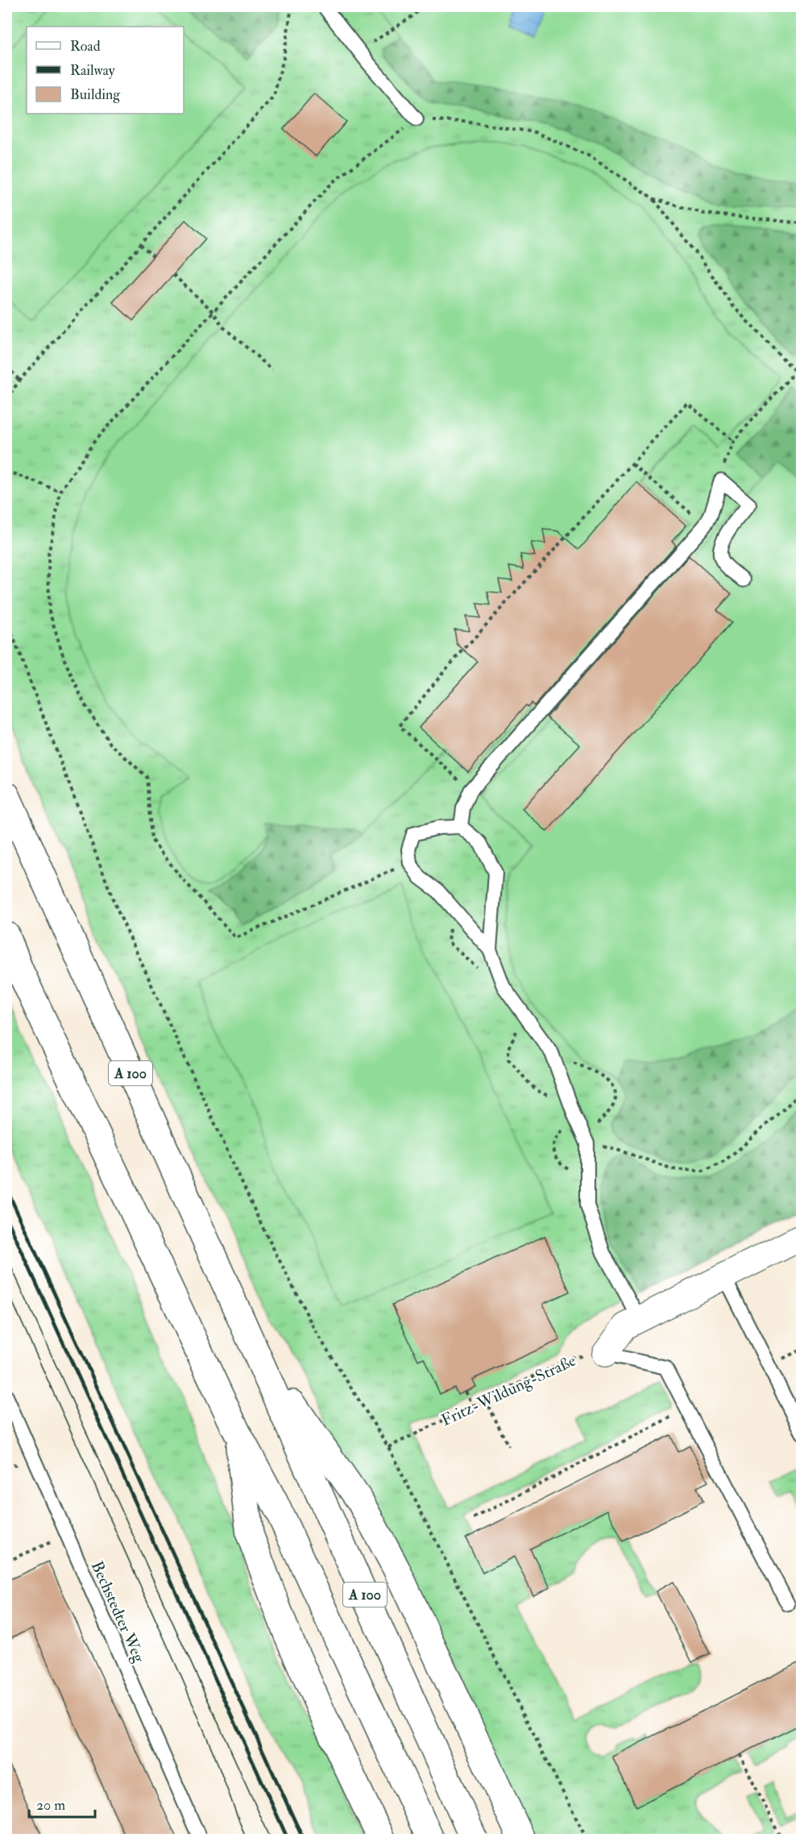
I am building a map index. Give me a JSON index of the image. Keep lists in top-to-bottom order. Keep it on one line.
{"streets":{"highway":["A 100"],"lane":["Bechstedter Weg"],"path":["Fritz-Wildung-Straße"]},"legend":["Road","Railway","Building"],"scale_bar":"20 m"}
